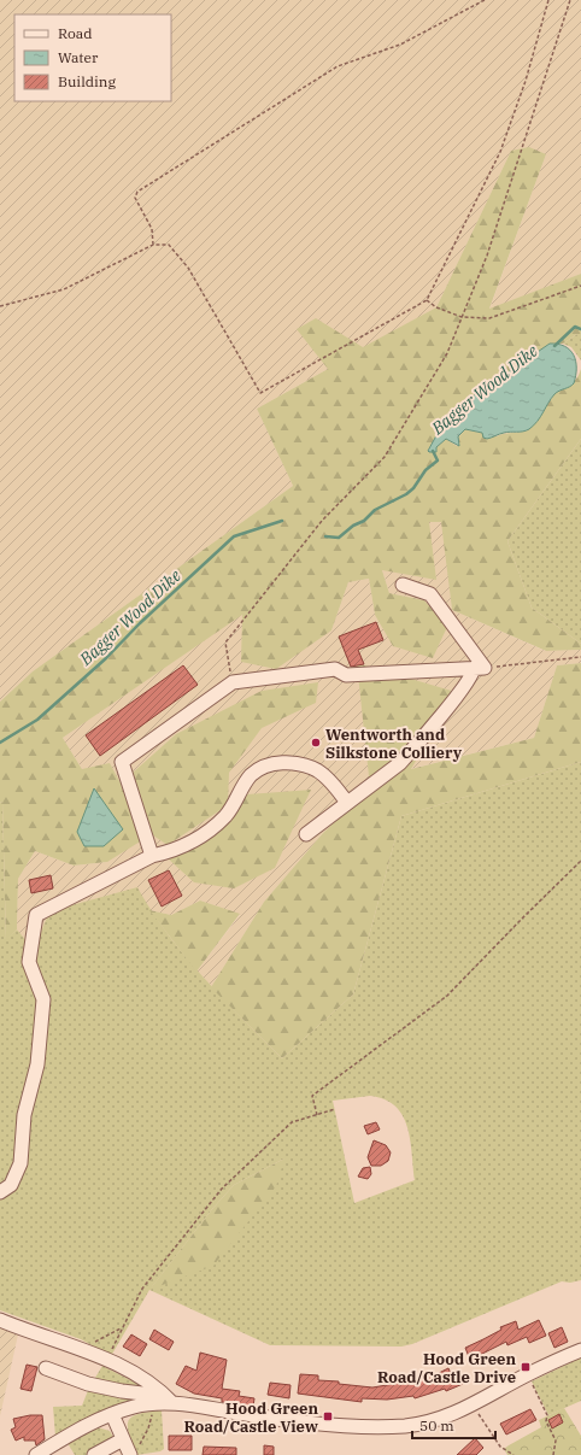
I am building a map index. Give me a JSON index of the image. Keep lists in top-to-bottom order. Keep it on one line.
{"water":["Bagger Wood Dike"],"places":{"other":["Wentworth and Silkstone Colliery"],"transit":["Hood Green Road/Castle Drive","Hood Green Road/Castle View"]},"legend":["Road","Water","Building"],"scale_bar":"50 m"}
